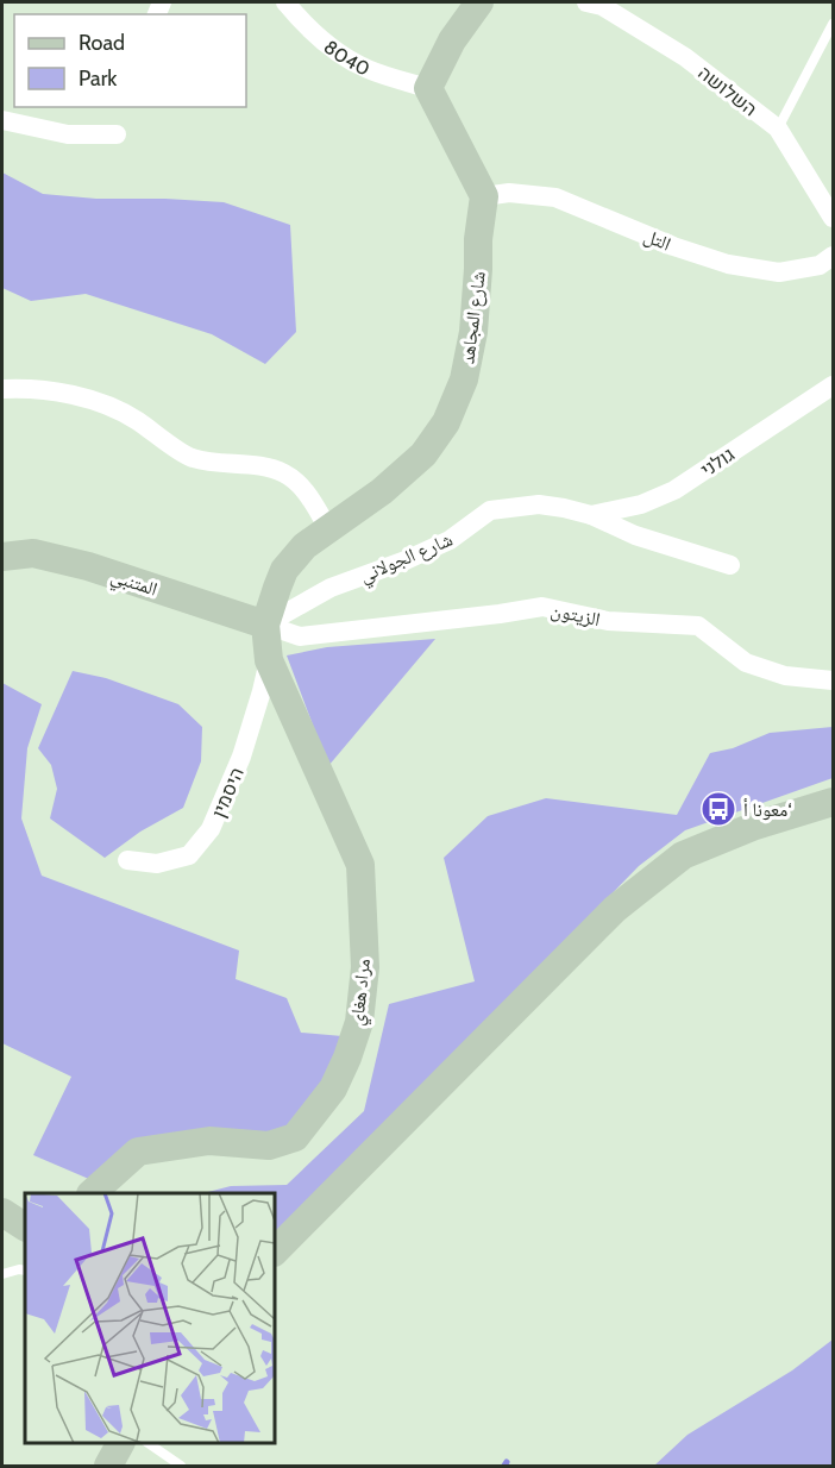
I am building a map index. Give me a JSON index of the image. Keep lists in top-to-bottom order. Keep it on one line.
{"streets":{"street":["8040","השלושה","التل","شارع المجاهد","גולני","شارع الجولاني","المتنبي","الزيتون","היסמין","مراد هغاي"]},"crossings":[["التل","شارع المجاهد"],["شارع المجاهد","شارع الجولاني"],["شارع المجاهد","المتنبي"],["شارع المجاهد","الزيتون"],["شارع المجاهد","مراد هغاي"],["גולני","شارع الجولاني"],["شارع الجولاني","المتنبي"],["شارع الجولاني","الزيتون"],["شارع الجولاني","مراد هغاي"],["المتنبي","الزيتون"],["المتنبي","مراد هغاي"],["الزيتون","مراد هغاي"],["היסמין","مراد هغاي"]],"places":{"bus stop":["معونا أ‘"]},"legend":["Road","Park"]}
